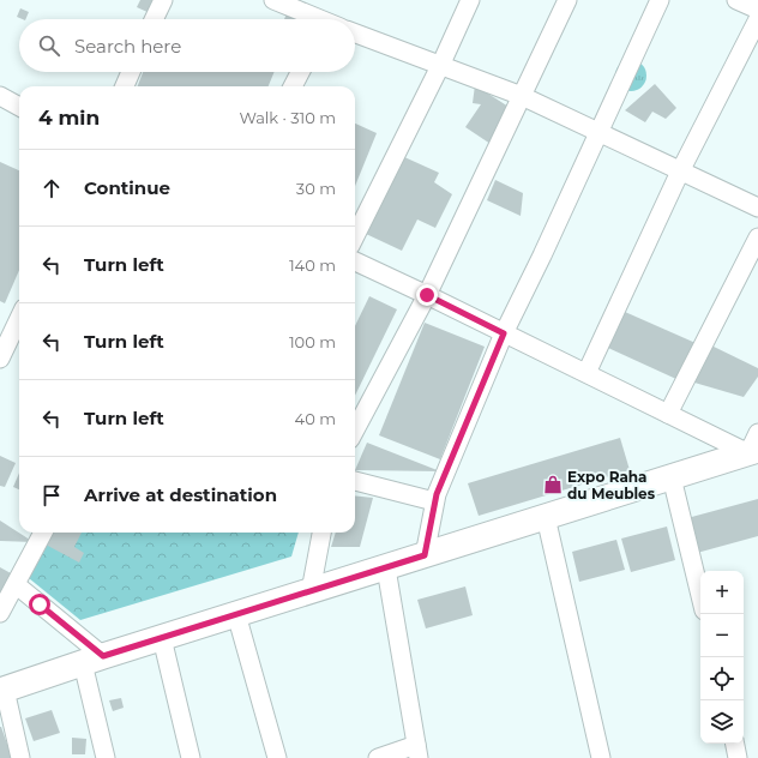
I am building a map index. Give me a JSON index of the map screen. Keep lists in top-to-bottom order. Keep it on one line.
{"places":{"shop":["Expo Raha du Meubles"]},"page":{"search":"Search here","heading":["4 min","Walk · 310 m"],"list":[["Continue","30 m"],["Turn left","140 m"],["Turn left","100 m"],["Turn left","40 m"],"Arrive at destination"],"map_buttons":["+","−"]}}
